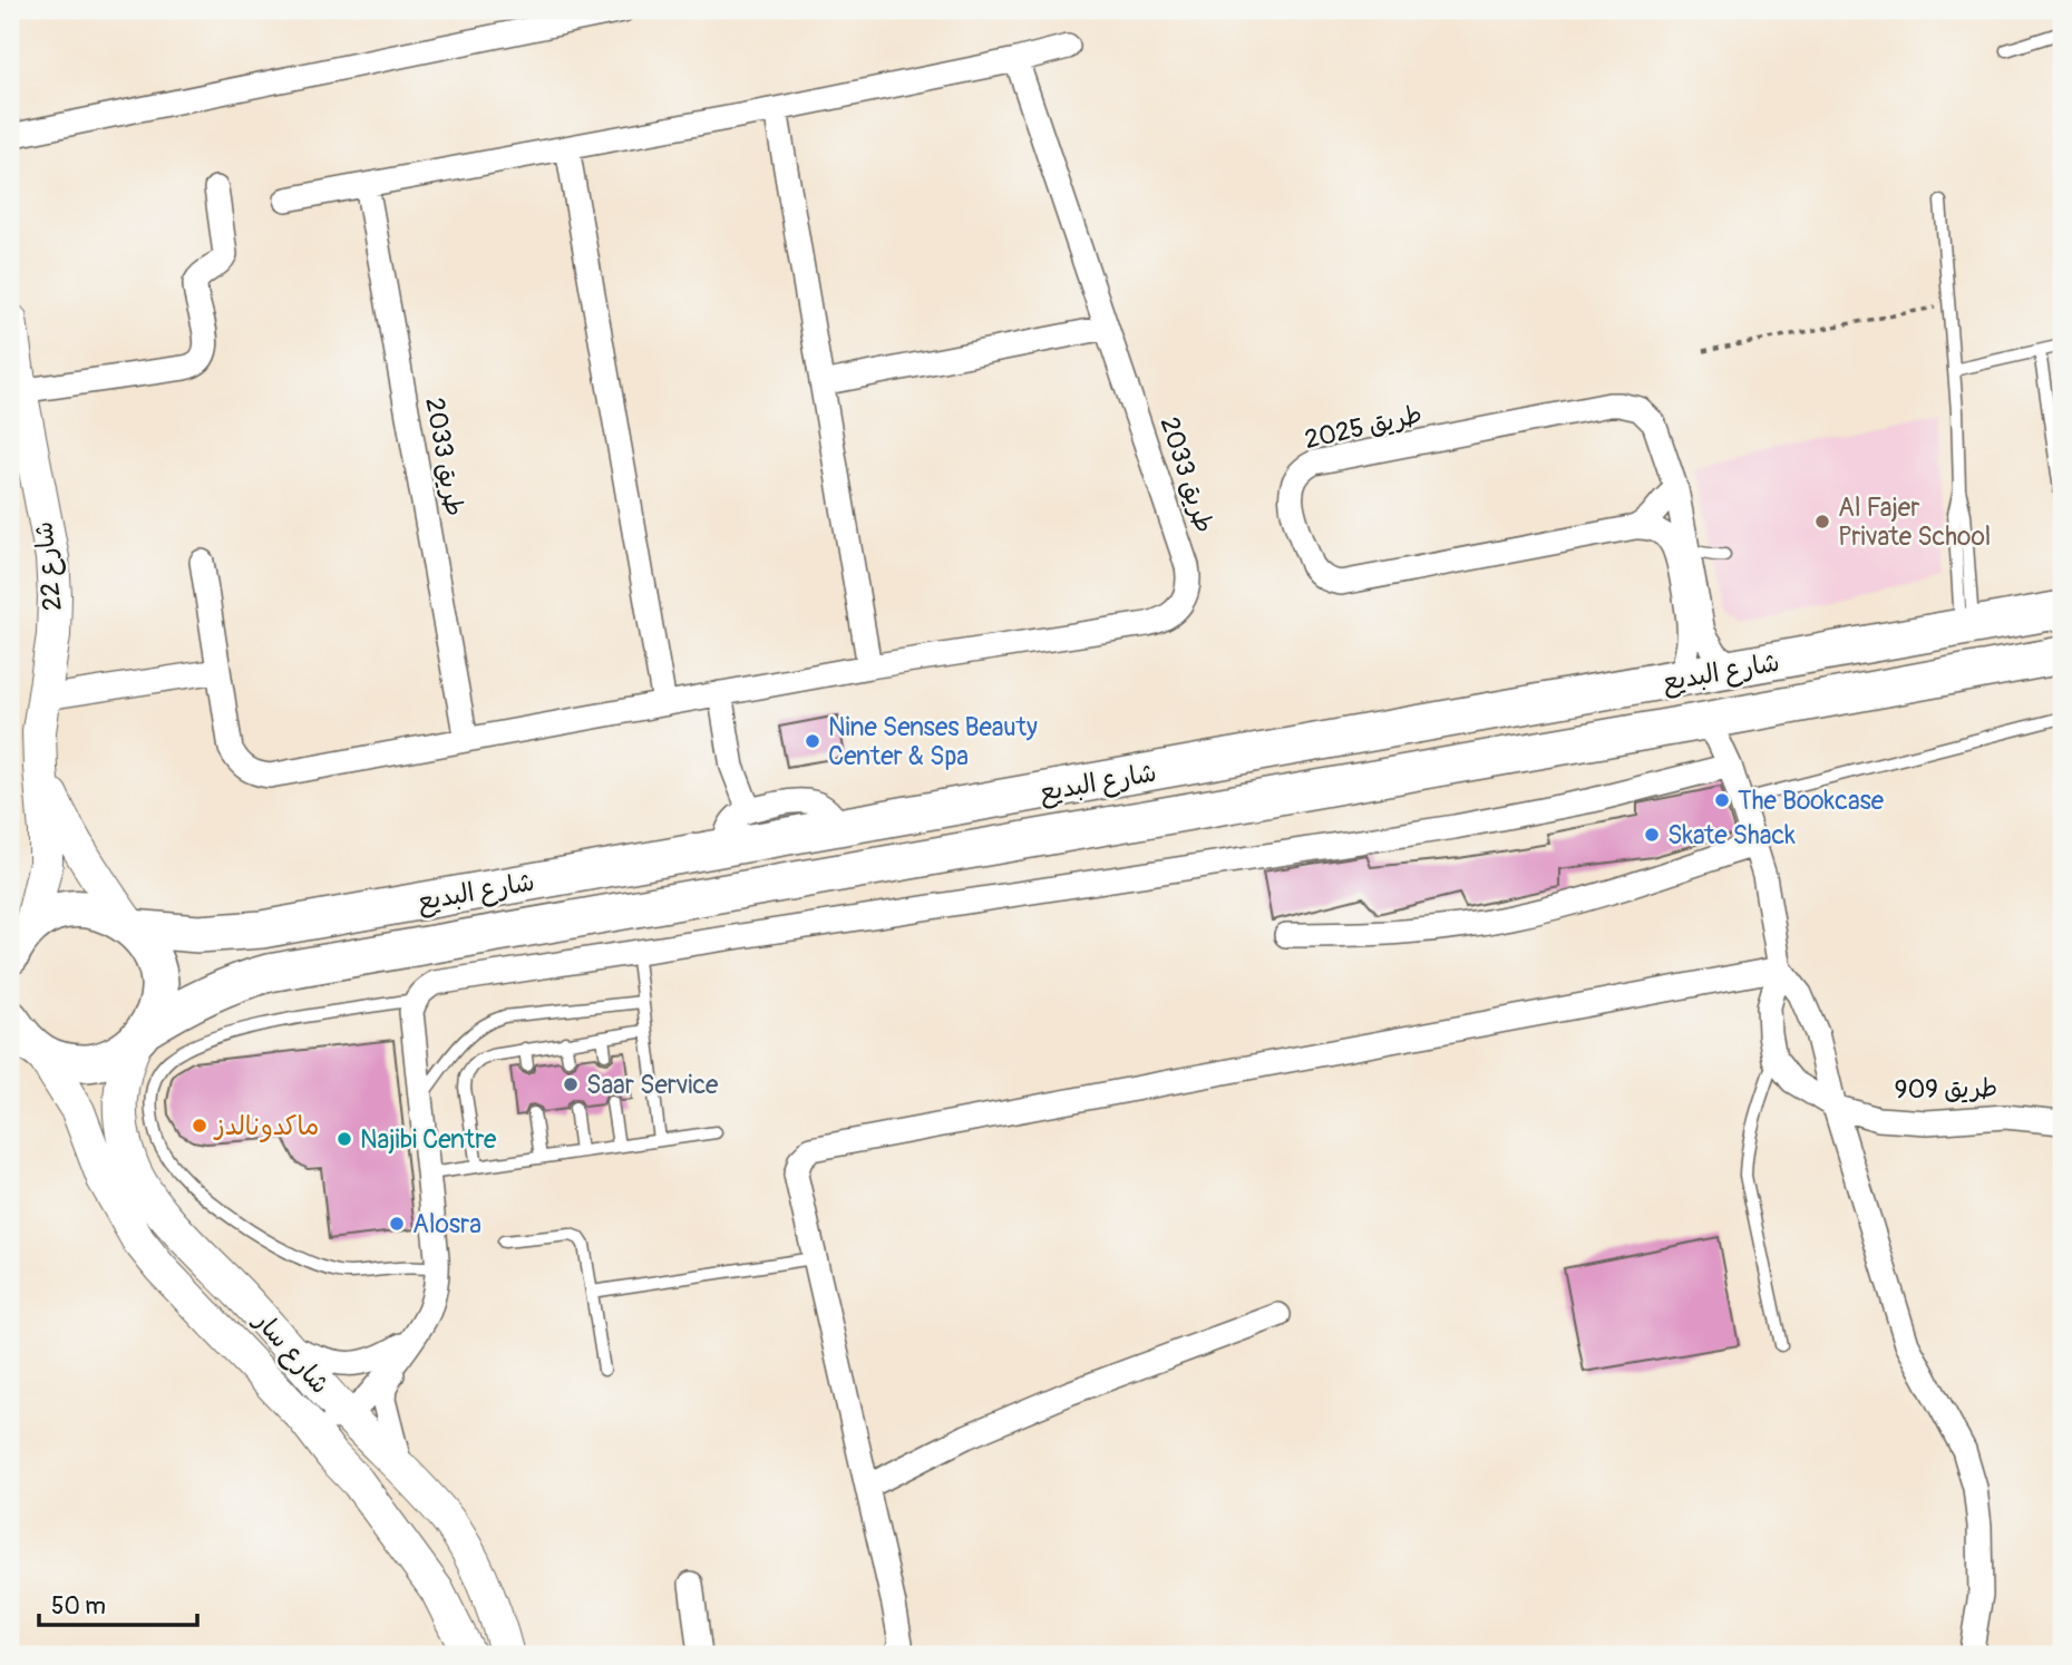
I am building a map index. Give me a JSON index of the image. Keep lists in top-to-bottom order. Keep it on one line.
{"streets":{"main road":["شارع البديع"],"street":["طريق 2025","طريق 2033","شارع 22","طريق 909","شارع سار"]},"crossings":[["طريق 2025","شارع البديع"],["شارع 22","شارع البديع"],["شارع البديع","شارع سار"]],"places":["Al Fajer Private School","Nine Senses Beauty Center & Spa","The Bookcase","Skate Shack","Saar Service","ماكدونالدز","Najibi Centre","Alosra"],"scale_bar":"50 m"}
